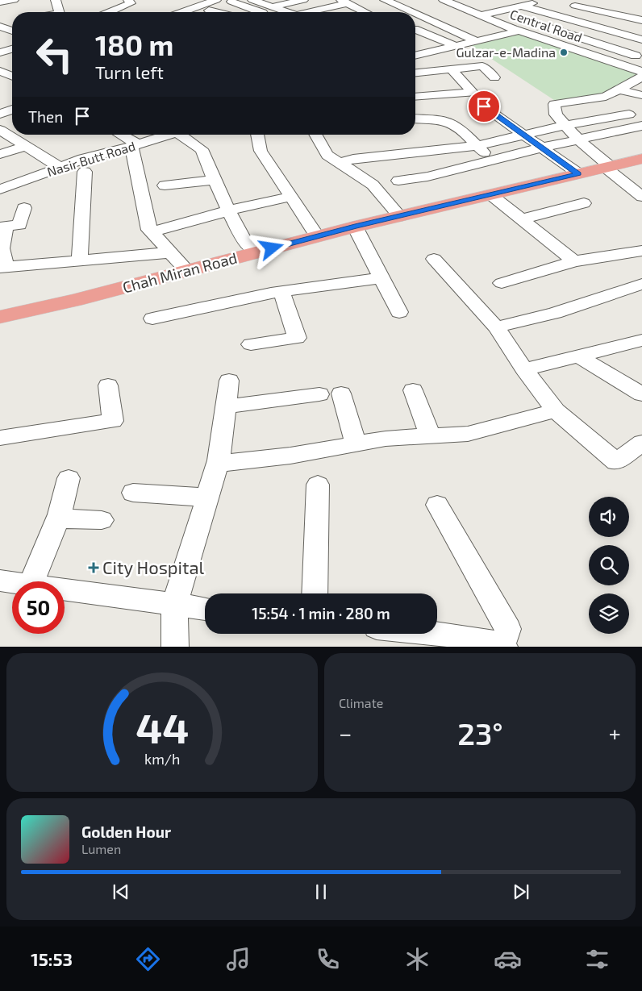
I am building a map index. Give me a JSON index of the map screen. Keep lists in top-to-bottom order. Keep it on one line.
{"streets":{"main road":["Chah Miran Road"],"street":["Central Road","Nasir Butt Road"]},"places":{"other":["Gulzar-e-Madina"],"health":["City Hospital"]},"page":{"turn":["180 m","Turn left"],"then":"Then","limit":"50","trip":"15:54 · 1 min · 280 m","tile":"Climate","heat":["−","23°","+"],"song":["Golden Hour","Lumen"],"tabs":"15:53","gauge":["44","km/h"]}}
